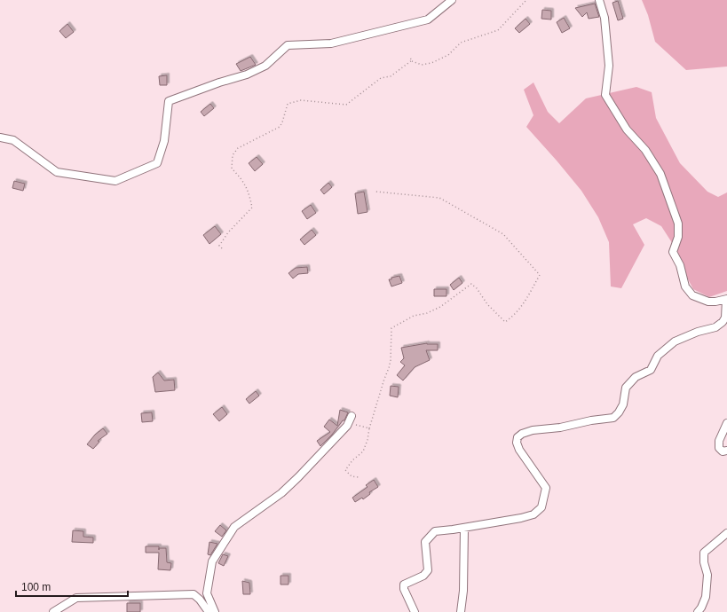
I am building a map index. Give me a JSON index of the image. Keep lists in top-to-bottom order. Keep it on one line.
{"scale_bar":"100 m"}
